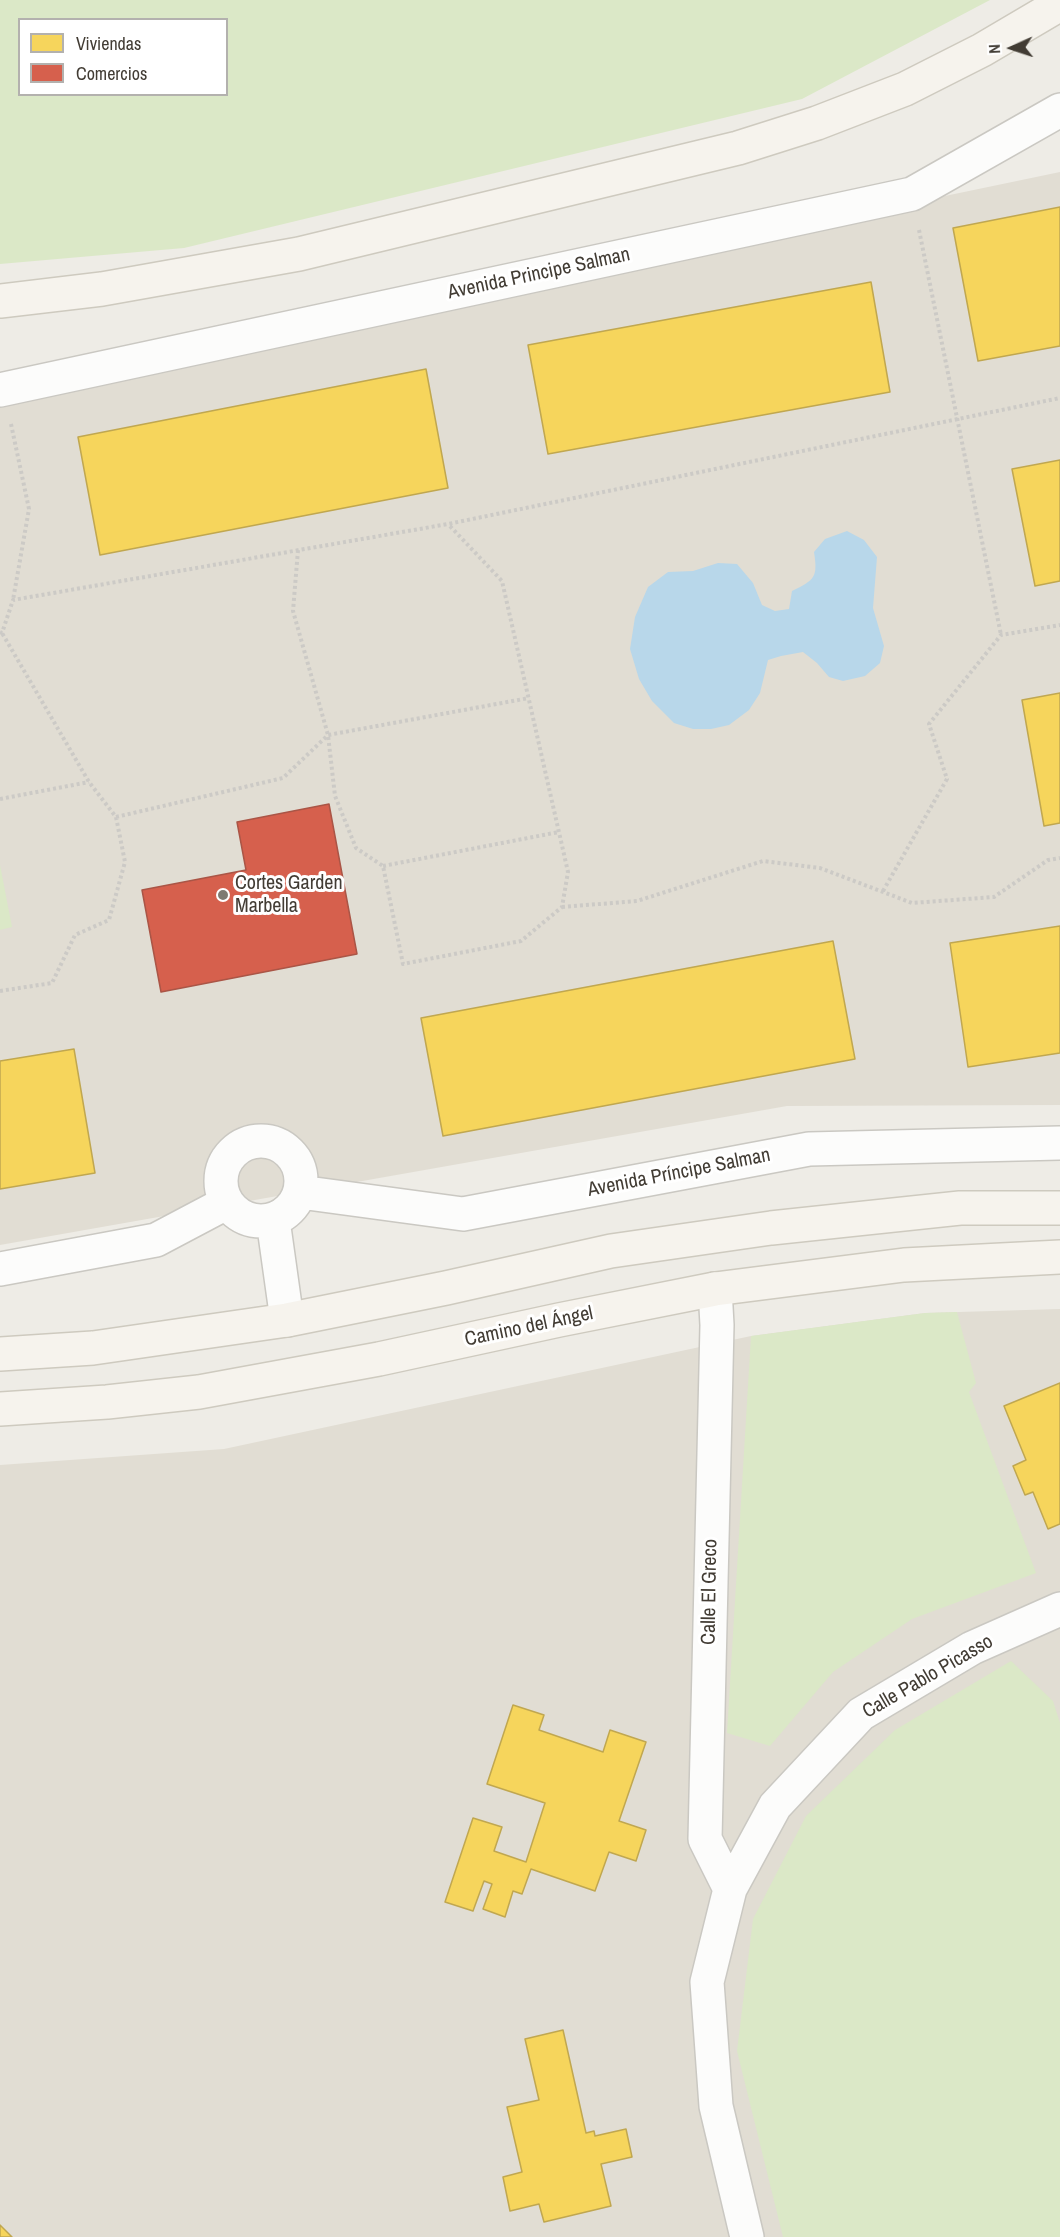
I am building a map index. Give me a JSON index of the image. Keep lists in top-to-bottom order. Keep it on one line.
{"streets":{"street":["Avenida Principe Salman","Avenida Príncipe Salman","Camino del Ángel","Calle El Greco","Calle Pablo Picasso"]},"crossings":[["Camino del Ángel","Calle El Greco"],["Calle El Greco","Calle Pablo Picasso"]],"places":["Cortes Garden Marbella"],"legend":["Viviendas","Comercios"],"north":"left"}
